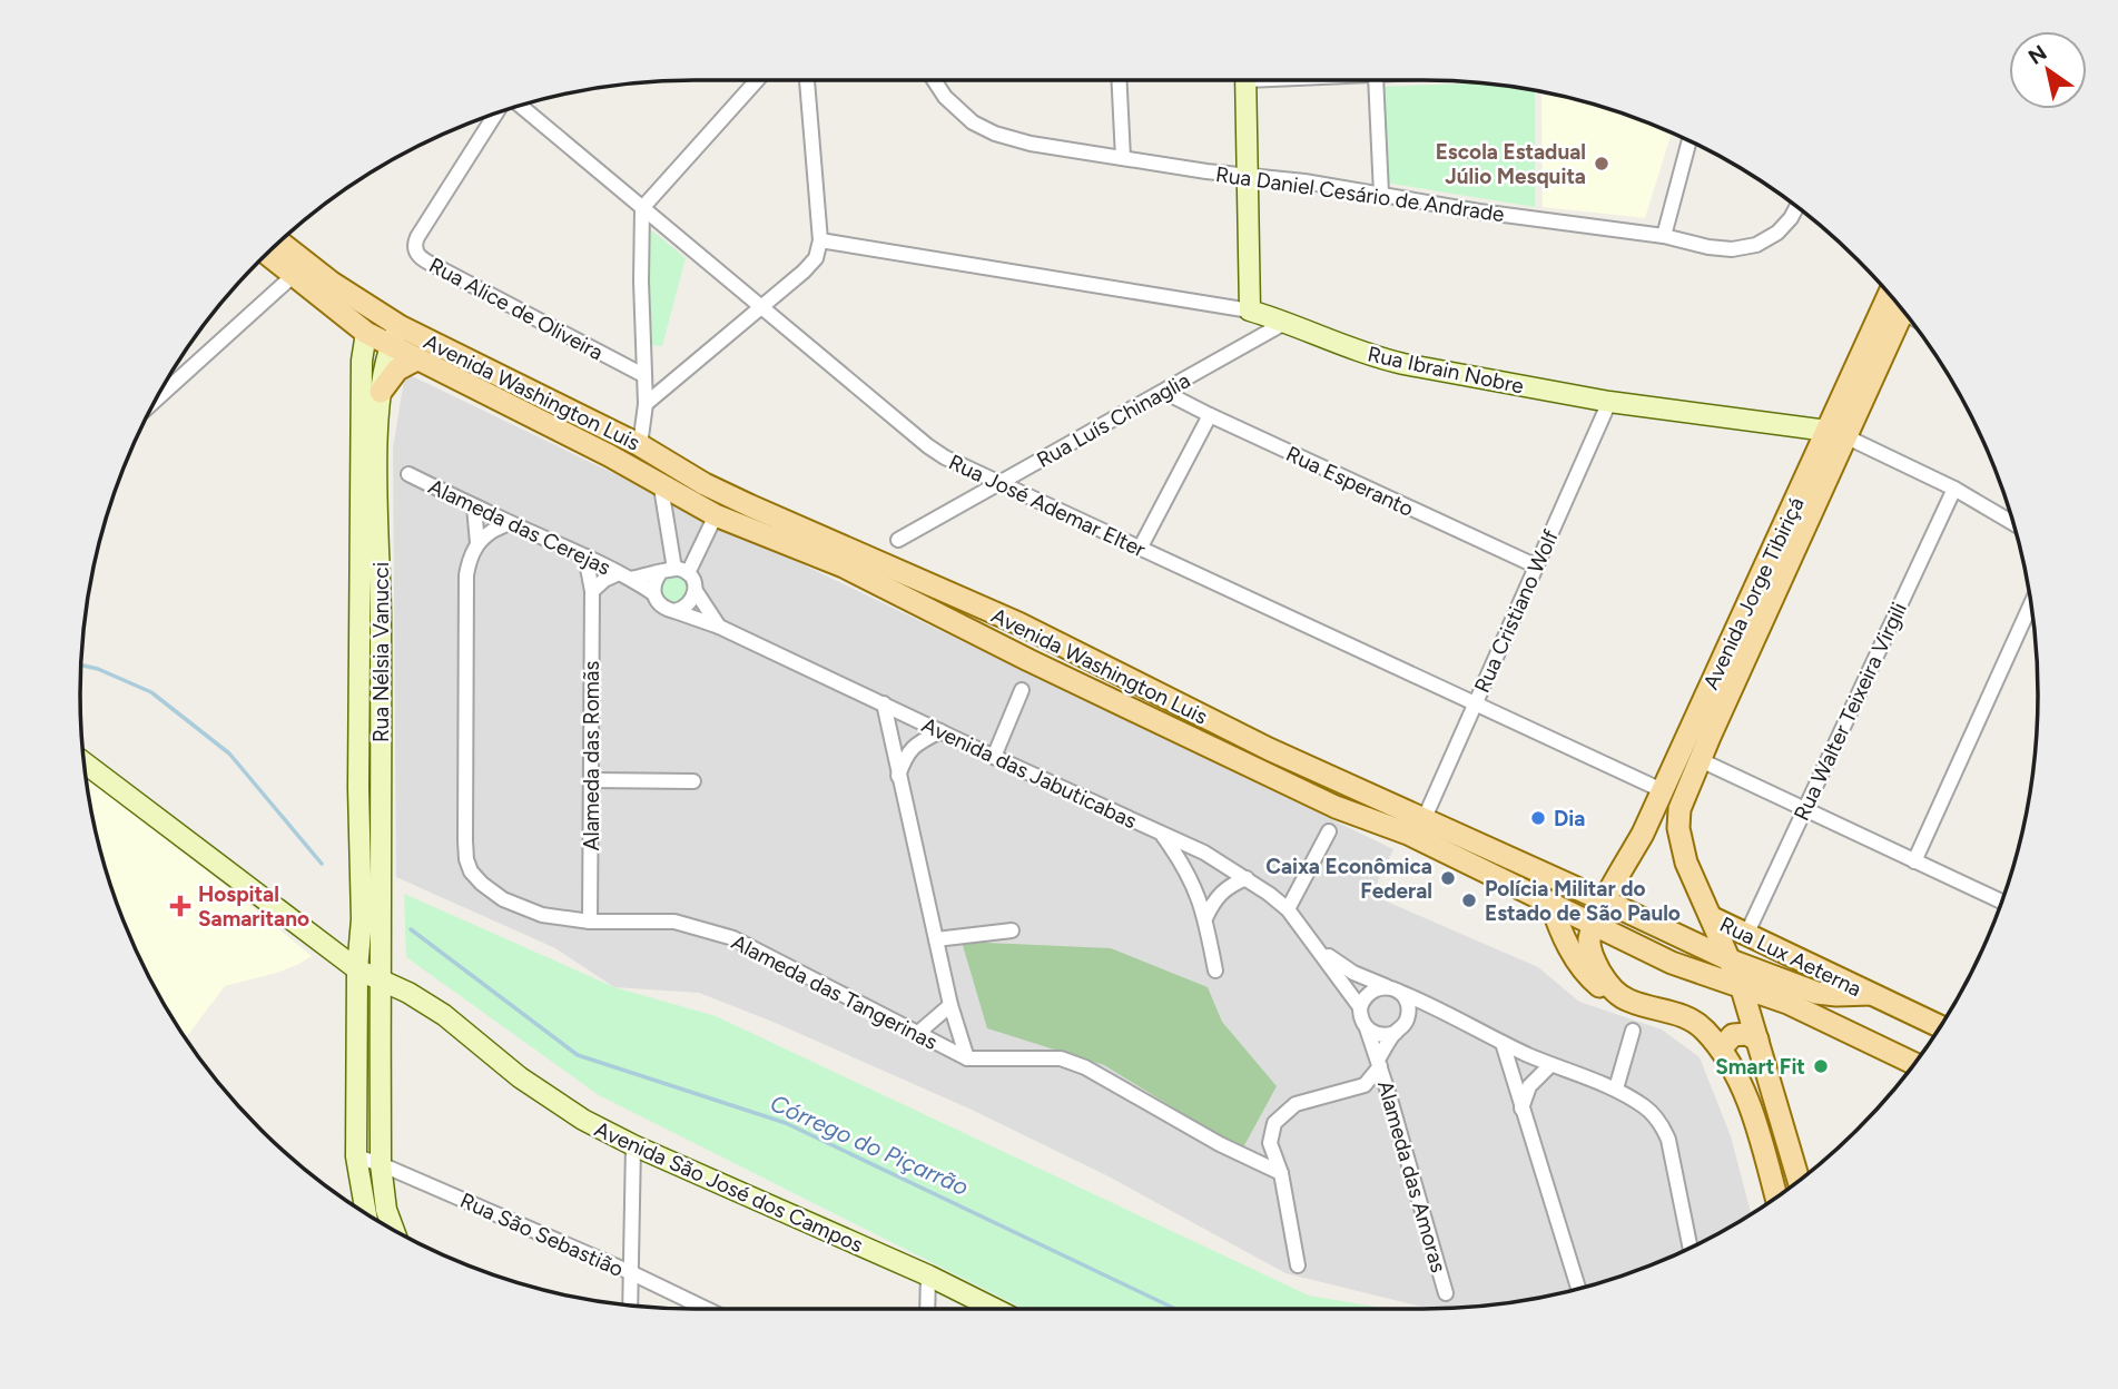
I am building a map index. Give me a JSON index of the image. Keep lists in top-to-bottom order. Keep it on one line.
{"streets":{"main road":["Rua Ibrain Nobre","Avenida Washington Luis","Avenida Jorge Tibiriçá","Rua Nélsia Vanucci","Rua Lux Aeterna","Avenida São José dos Campos"],"street":["Rua Daniel Cesário de Andrade","Rua Alice de Oliveira","Rua Luís Chinaglia","Rua Esperanto","Rua José Ademar Elter","Alameda das Cerejas","Rua Cristiano Wolf","Rua Walter Teixeira Virgili","Alameda das Romãs","Avenida das Jabuticabas","Alameda das Tangerinas","Alameda das Amoras","Rua São Sebastião"]},"crossings":[["Rua Ibrain Nobre","Rua Luís Chinaglia"],["Rua Ibrain Nobre","Avenida Jorge Tibiriçá"],["Rua Ibrain Nobre","Rua Cristiano Wolf"],["Avenida Washington Luis","Avenida Jorge Tibiriçá"],["Avenida Washington Luis","Rua Cristiano Wolf"],["Avenida Washington Luis","Rua Nélsia Vanucci"],["Avenida Washington Luis","Rua Lux Aeterna"],["Rua Luís Chinaglia","Rua Esperanto"],["Rua Luís Chinaglia","Rua José Ademar Elter"],["Rua Esperanto","Rua Cristiano Wolf"],["Rua José Ademar Elter","Avenida Jorge Tibiriçá"],["Rua José Ademar Elter","Rua Cristiano Wolf"],["Alameda das Cerejas","Alameda das Romãs"],["Alameda das Cerejas","Avenida das Jabuticabas"],["Alameda das Cerejas","Alameda das Tangerinas"],["Rua Nélsia Vanucci","Avenida São José dos Campos"],["Rua Nélsia Vanucci","Rua São Sebastião"],["Rua Walter Teixeira Virgili","Rua Lux Aeterna"],["Alameda das Romãs","Alameda das Tangerinas"],["Avenida das Jabuticabas","Alameda das Amoras"]],"water":["Córrego do Piçarrão"],"places":{"other":["Escola Estadual Júlio Mesquita","Dia","Caixa Econômica Federal","Polícia Militar do Estado de São Paulo","Smart Fit"],"health":["Hospital Samaritano"]},"north":"top left"}
